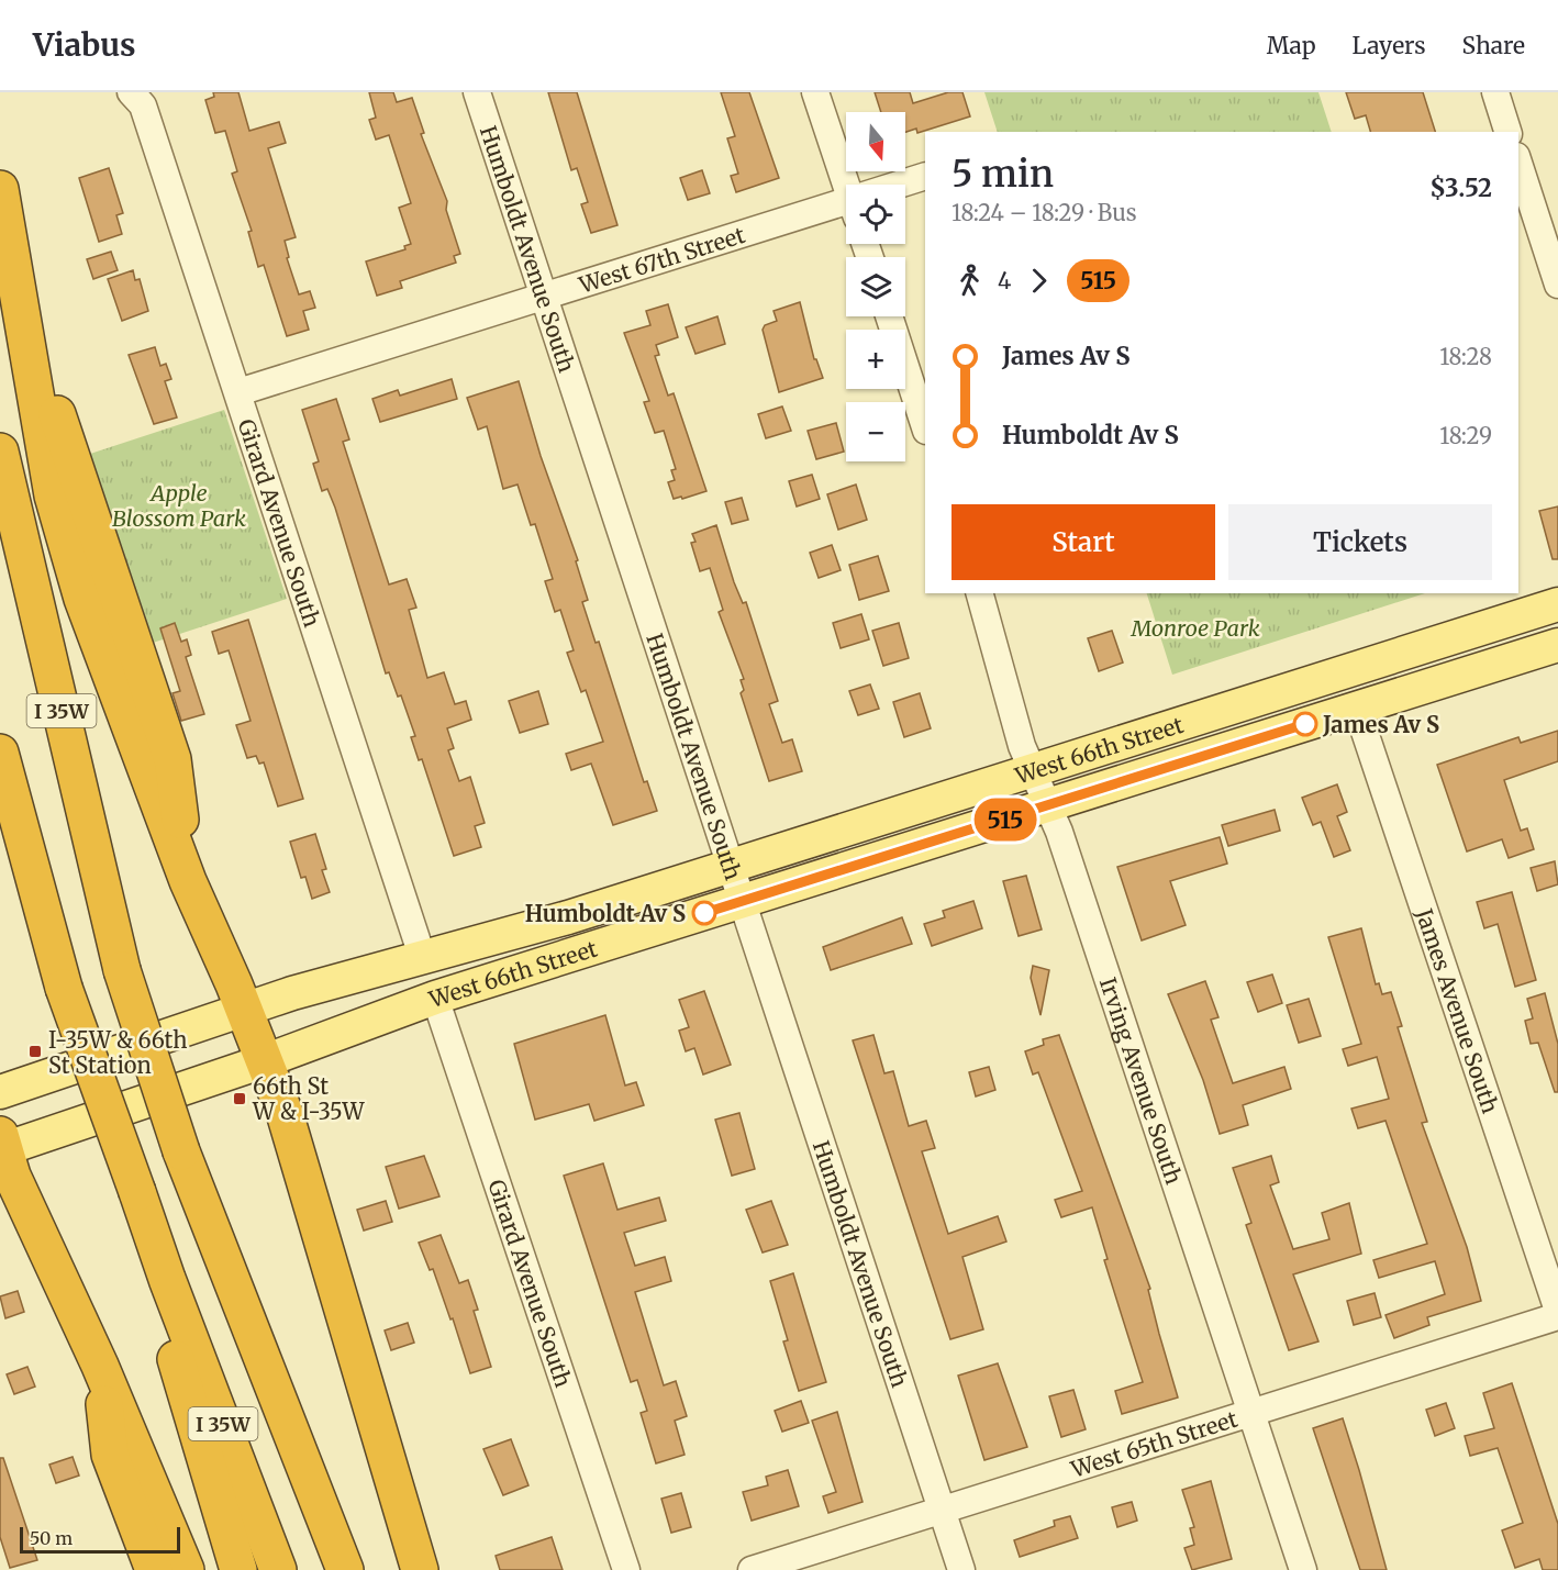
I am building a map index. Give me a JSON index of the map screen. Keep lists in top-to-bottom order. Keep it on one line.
{"streets":{"highway":["I 35W"],"main road":["West 66th Street"],"street":["Humboldt Avenue South","West 67th Street","Girard Avenue South","James Avenue South","Irving Avenue South","West 65th Street"]},"crossings":[["Humboldt Avenue South","West 67th Street"],["Humboldt Avenue South","West 66th Street"],["Humboldt Avenue South","West 65th Street"],["West 67th Street","Girard Avenue South"],["Girard Avenue South","West 66th Street"],["West 66th Street","James Avenue South"],["West 66th Street","Irving Avenue South"],["James Avenue South","West 65th Street"],["Irving Avenue South","West 65th Street"]],"parks":["Apple Blossom Park","Monroe Park"],"places":{"other":["James Av S","Humboldt Av S"],"transit":["I-35W & 66th St Station","66th St W & I-35W"]},"lines":["bus line 515"],"scale_bar":"50 m","north":"bottom","page":{"header":"Viabus","nav":["Map","Layers","Share"],"on_map":"515","map_buttons":["+","−"],"heading":["5 min","18:24 – 18:29 · Bus","$3.52"],"legs":["4","515"],"list":[{"name":"James Av S","value":"18:28"},{"name":"Humboldt Av S","value":"18:29"}],"buttons":["Start","Tickets"],"scale":"50 m"}}
